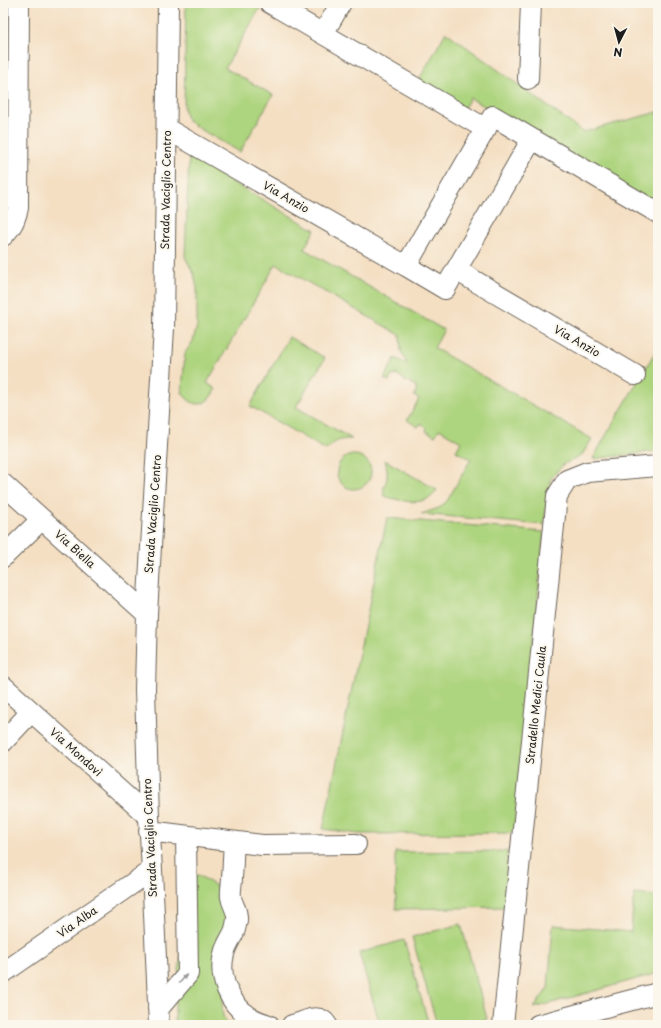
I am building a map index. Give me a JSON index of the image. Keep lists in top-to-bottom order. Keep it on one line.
{"streets":{"street":["Strada Vaciglio Centro","Via Anzio","Via Biella","Stradello Medici Caula","Via Mondovì","Via Alba"]},"crossings":[["Strada Vaciglio Centro","Via Anzio"],["Strada Vaciglio Centro","Via Biella"],["Strada Vaciglio Centro","Via Mondovì"],["Strada Vaciglio Centro","Via Alba"]],"north":"bottom"}
